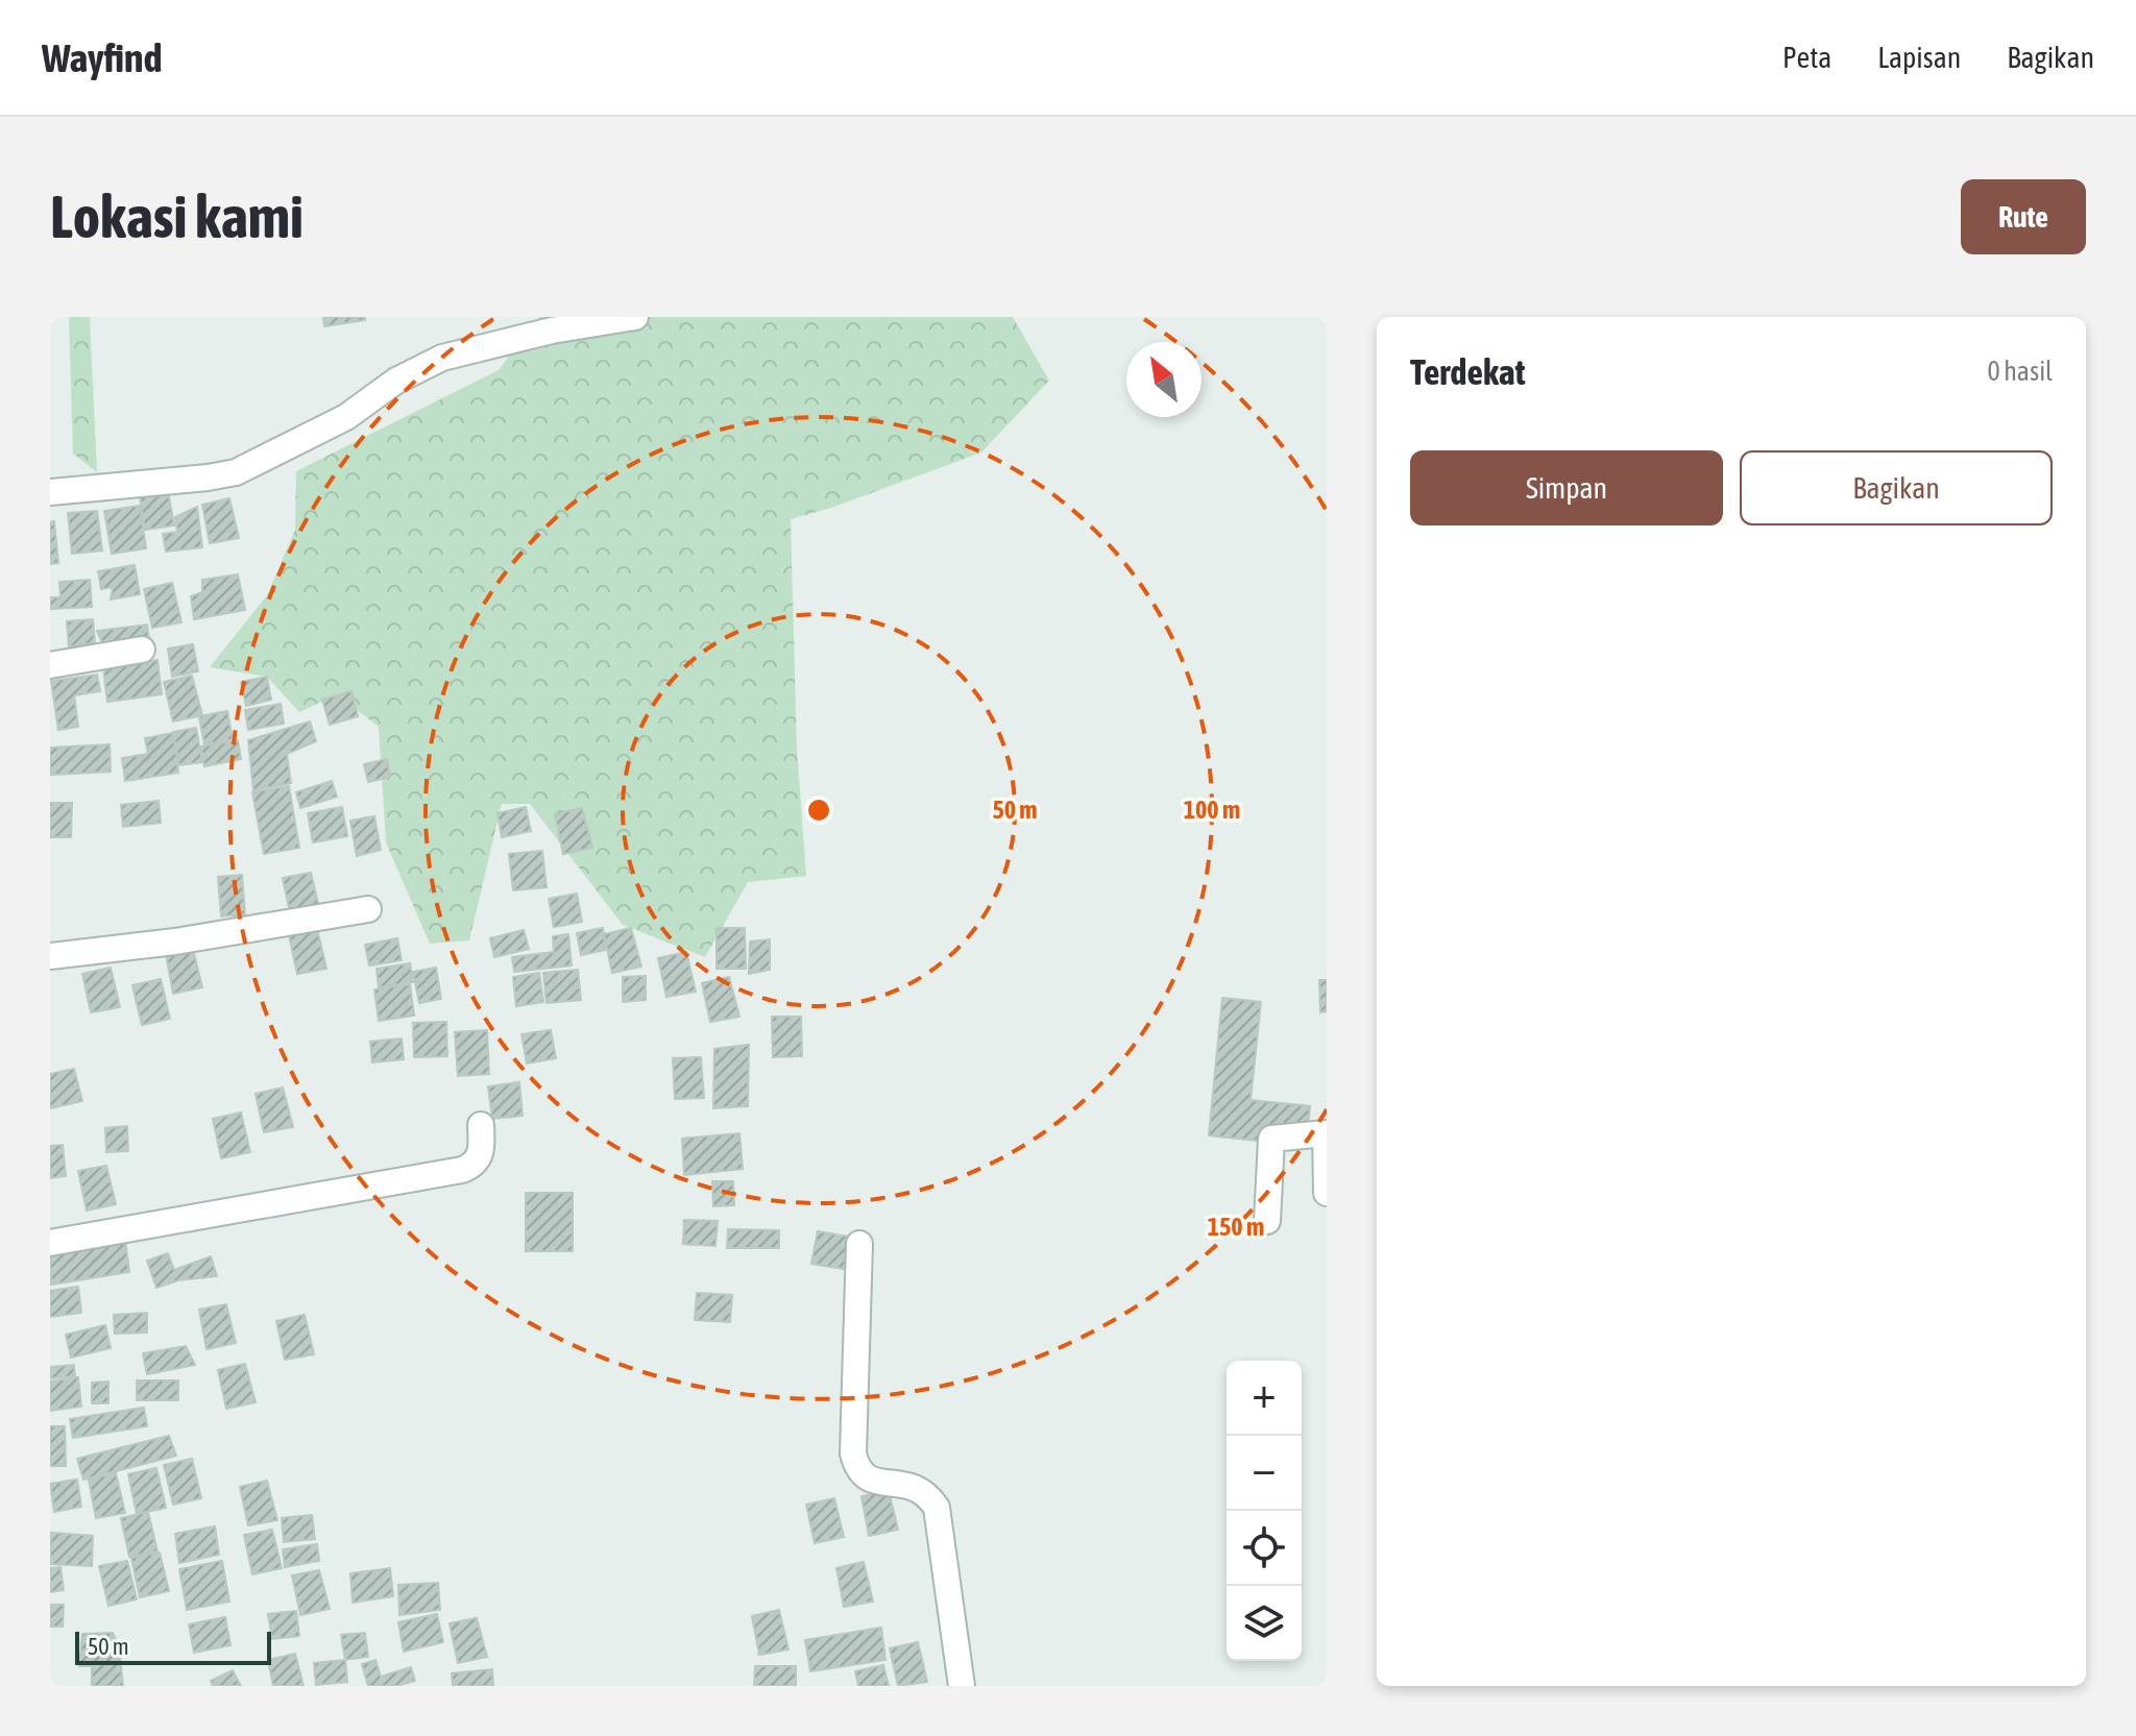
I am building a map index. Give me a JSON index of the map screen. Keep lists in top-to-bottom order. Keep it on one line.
{"scale_bar":"50 m","north":"top left","page":{"header":"Wayfind","nav":["Peta","Lapisan","Bagikan"],"buttons":["Rute",["Simpan","Bagikan"]],"title":"Lokasi kami","heading":["Terdekat","0 hasil"],"map_buttons":["+","−"],"scale":"50 m"},"rings":["50 m","100 m","150 m"]}
